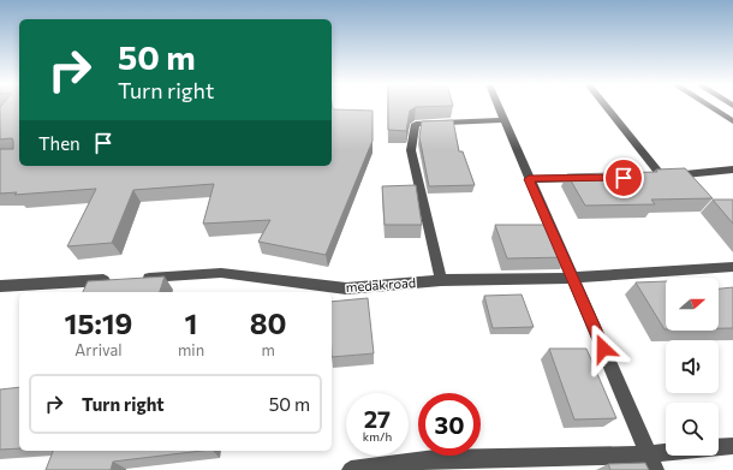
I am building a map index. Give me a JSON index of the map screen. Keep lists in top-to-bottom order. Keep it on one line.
{"streets":{"street":["medak road"]},"north":"right","page":{"turn":["50 m","Turn right"],"then":"Then","eta":["15:19","Arrival","1","min","80","m"],"list":[{"name":"Turn right","value":"50 m"}],"speed":"27 km/h","limit":"30"}}
